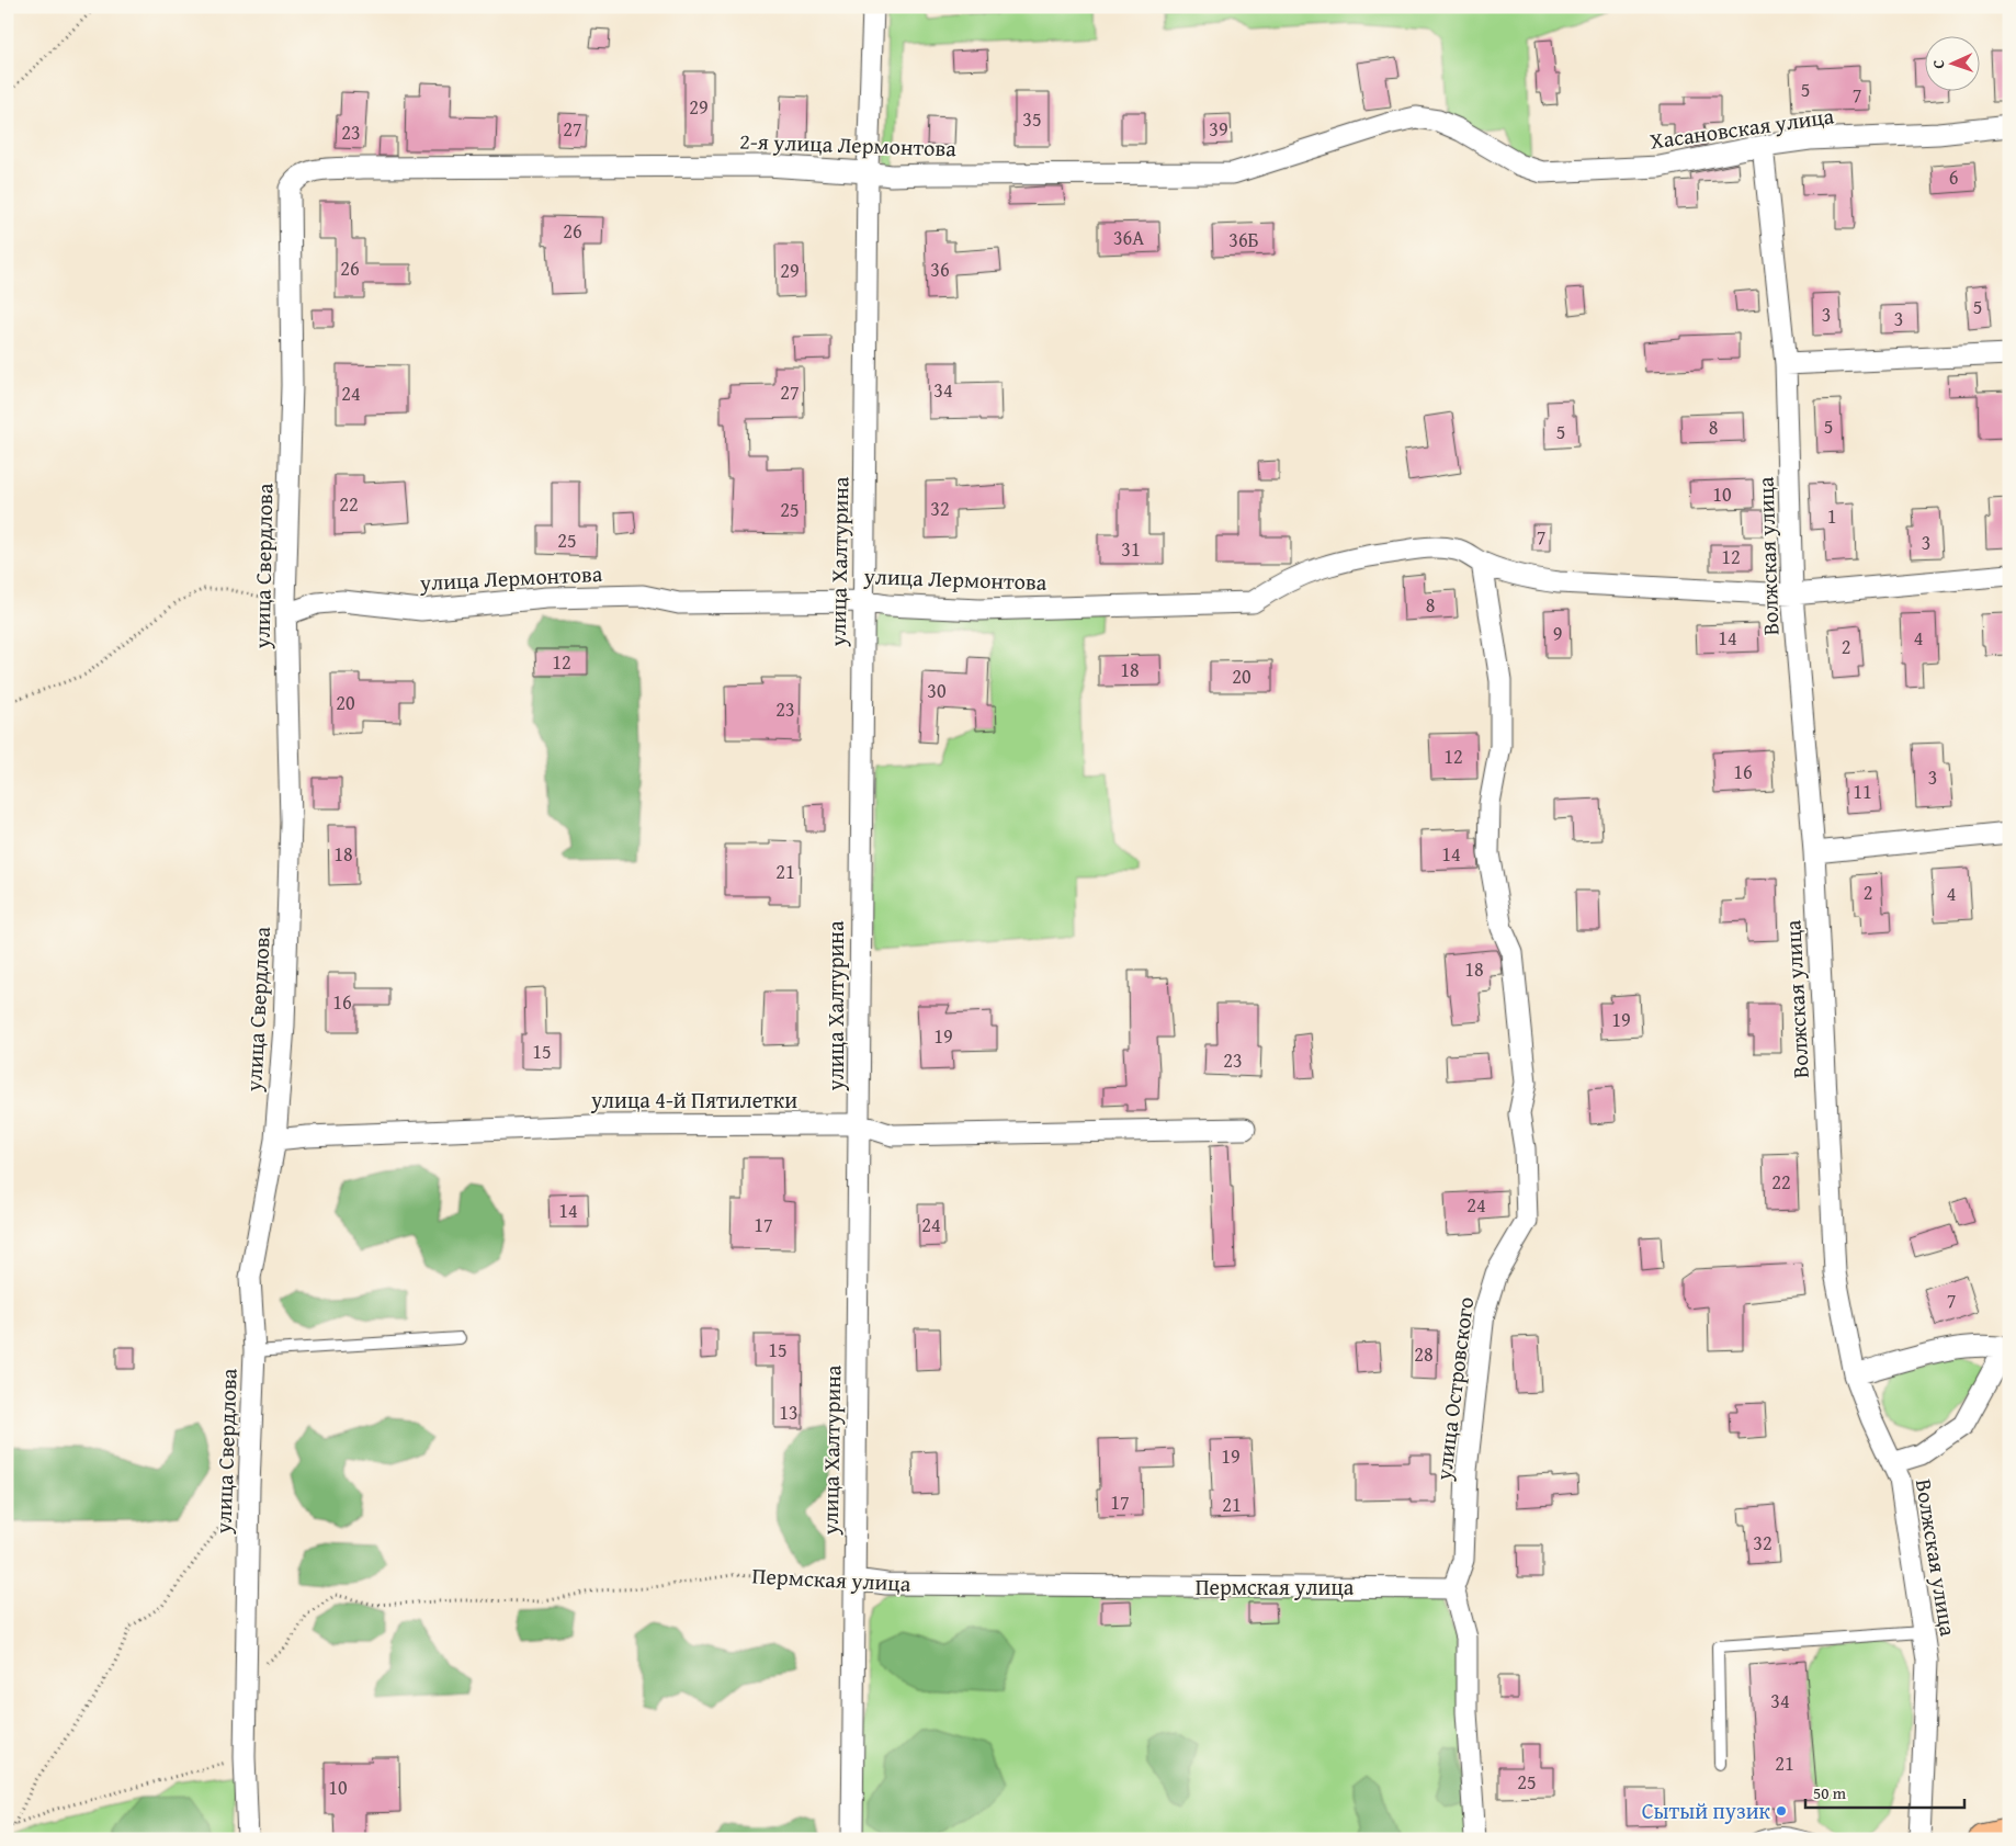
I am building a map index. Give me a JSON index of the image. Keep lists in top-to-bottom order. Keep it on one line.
{"streets":{"street":["Хасановская улица","2-я улица Лермонтова","Волжская улица","улица Халтурина","улица Свердлова","улица Лермонтова","улица 4-й Пятилетки","улица Островского","Пермская улица"]},"crossings":[["Хасановская улица","2-я улица Лермонтова"],["Хасановская улица","Волжская улица"],["2-я улица Лермонтова","улица Халтурина"],["2-я улица Лермонтова","улица Свердлова"],["Волжская улица","улица Лермонтова"],["улица Халтурина","улица Лермонтова"],["улица Халтурина","улица 4-й Пятилетки"],["улица Халтурина","Пермская улица"],["улица Свердлова","улица Лермонтова"],["улица Свердлова","улица 4-й Пятилетки"],["улица Свердлова","Пермская улица"],["улица Лермонтова","улица Островского"],["улица Островского","Пермская улица"]],"places":["Сытый пузик"],"house_numbers":["5","7","29","35","27","39","23","6","26","36А","36Б","26","36","29","5","3","3","34","27","24","5","8","5","10","22","32","25","1","7","25","3","31","12","8","9","14","4","2","12","18","20","30","20","23","12","16","3","11","18","14","21","2","4","18","16","19","19","15","23","22","24","14","17","24","7","15","28","13","19","17","21","32","34","21","25","10"],"scale_bar":"50 m","north":"left"}
